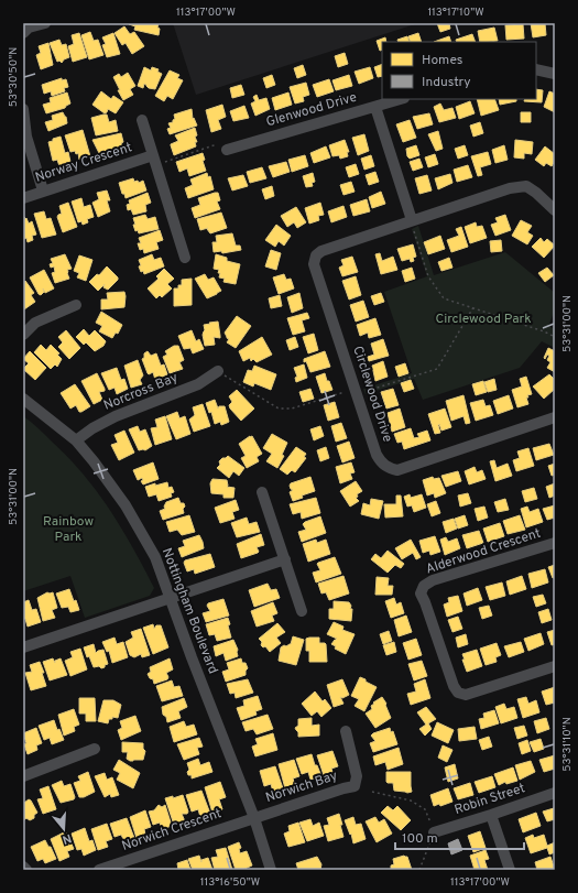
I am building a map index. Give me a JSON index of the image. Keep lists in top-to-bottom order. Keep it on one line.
{"streets":{"street":["Glenwood Drive","Norway Crescent","Norcross Bay","Circlewood Drive","Alderwood Crescent","Nottingham Boulevard","Norwich Bay","Robin Street","Norwich Crescent"]},"crossings":[["Norcross Bay","Nottingham Boulevard"],["Nottingham Boulevard","Norwich Bay"],["Nottingham Boulevard","Norwich Crescent"],["Norwich Bay","Norwich Crescent"]],"parks":["Circlewood Park","Rainbow Park"],"legend":["Homes","Industry"],"scale_bar":"100 m","north":"bottom","coordinates":["113°17'00\"W","113°17'10\"W","53°30'50\"N","53°31'00\"N","53°31'10\"N","113°16'50\"W"]}
